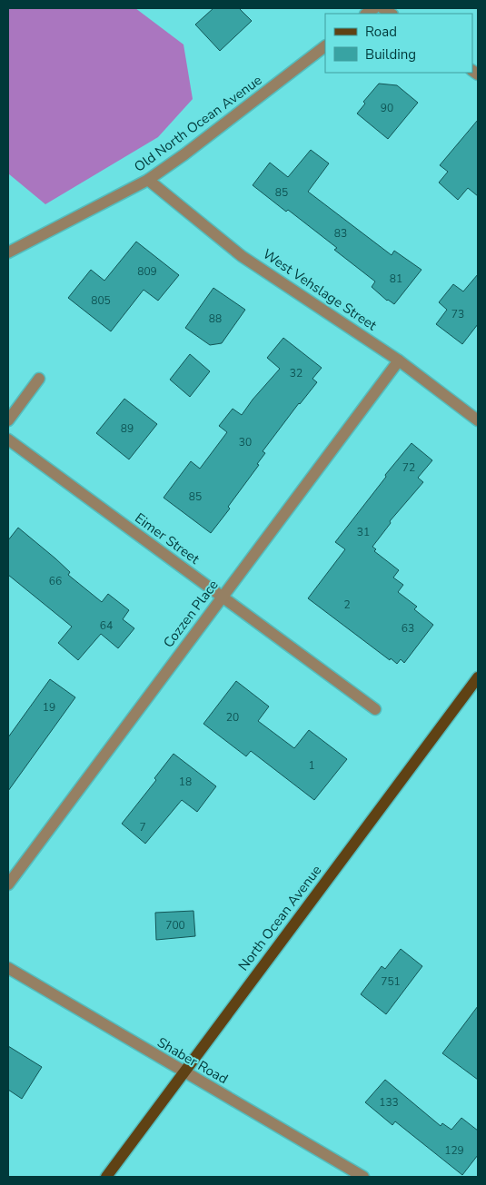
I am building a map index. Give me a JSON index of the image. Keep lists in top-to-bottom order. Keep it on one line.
{"streets":{"main road":["North Ocean Avenue"],"street":["Old North Ocean Avenue","West Vehslage Street","Eimer Street","Cozzen Place","Shaber Road"]},"crossings":[["Old North Ocean Avenue","West Vehslage Street"],["West Vehslage Street","Cozzen Place"],["Eimer Street","Cozzen Place"],["North Ocean Avenue","Shaber Road"]],"house_numbers":["90","85","83","809","81","805","73","88","32","89","30","72","85","31","66","2","64","63","19","20","1","18","7","700","751","133","129"],"legend":["Road","Building"]}
